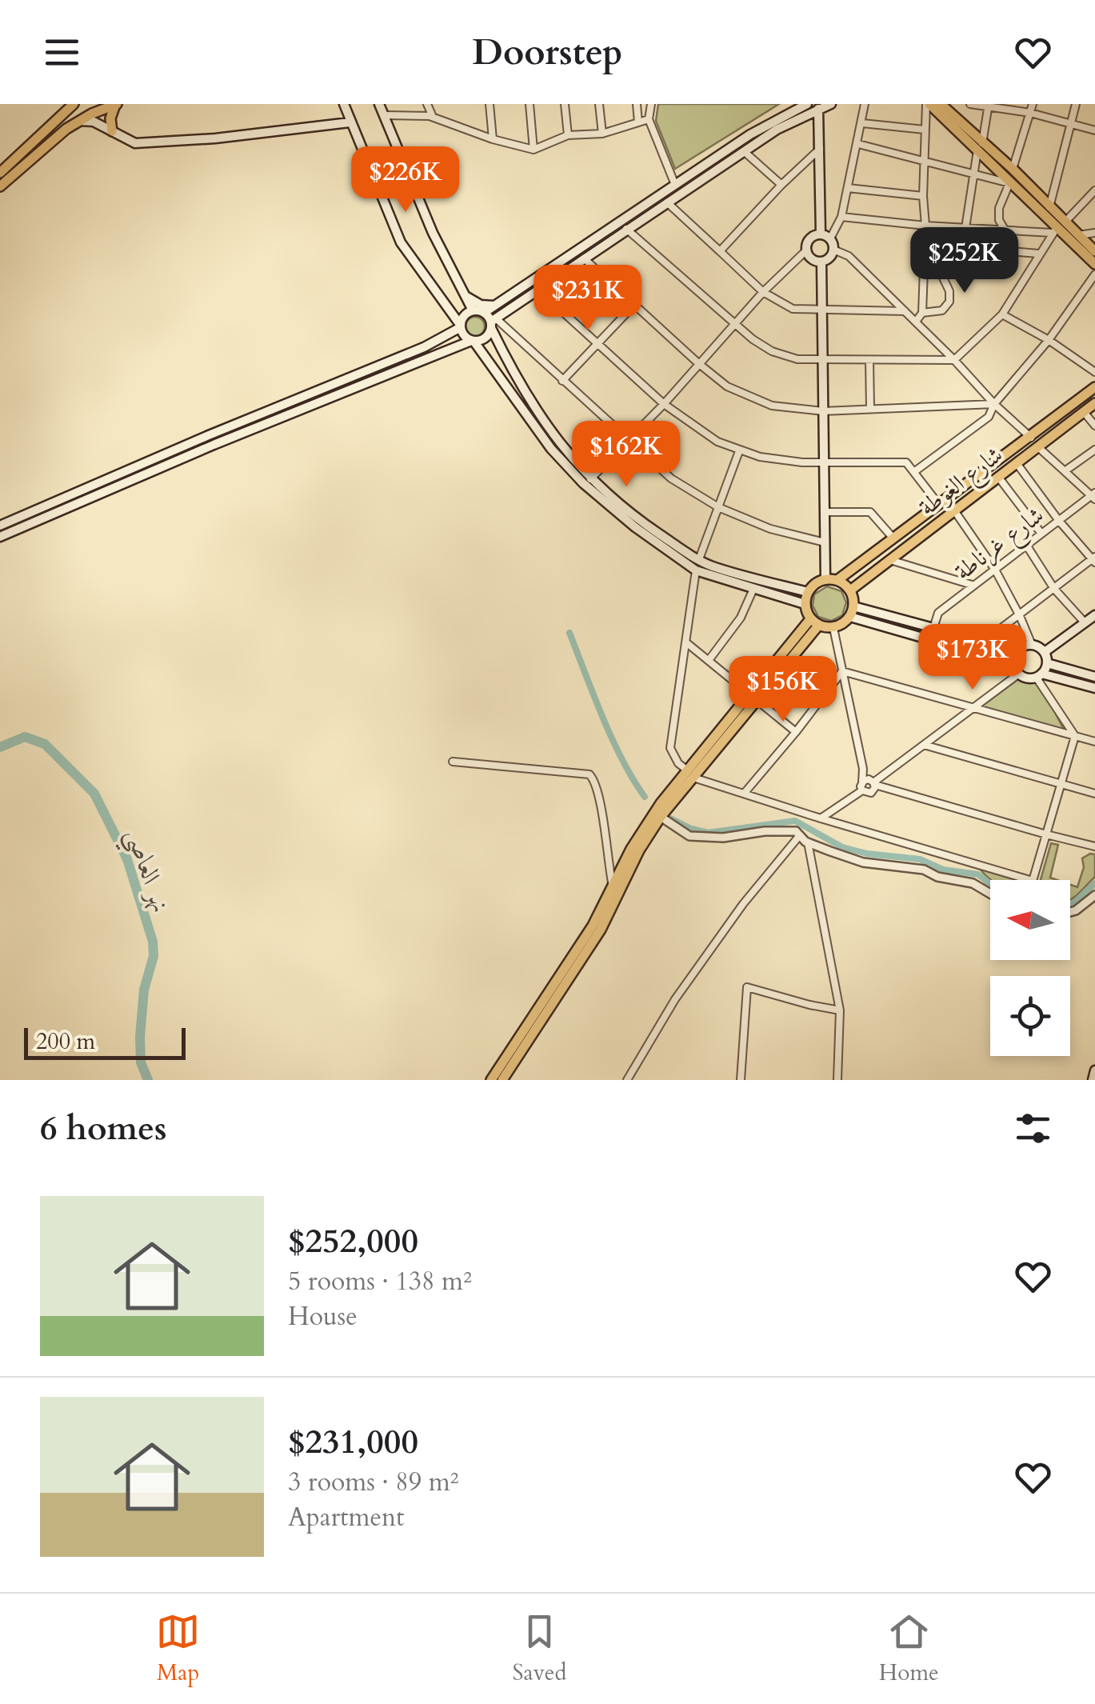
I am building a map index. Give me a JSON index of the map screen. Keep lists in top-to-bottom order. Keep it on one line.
{"streets":{"main road":["شارع الغوطة"],"street":["شارع غرناطة"]},"water":["نهر العاصي"],"scale_bar":"200 m","north":"left","page":{"header":"Doorstep","price":["$226K","$252K","$231K","$162K","$173K","$156K"],"scale":"200 m","heading":"6 homes","list":[{"name":"$252,000","note":"5 rooms · 138 m² · House"},{"name":"$231,000","note":"3 rooms · 89 m² · Apartment"}],"tabs":["Map","Saved","Home"]}}
